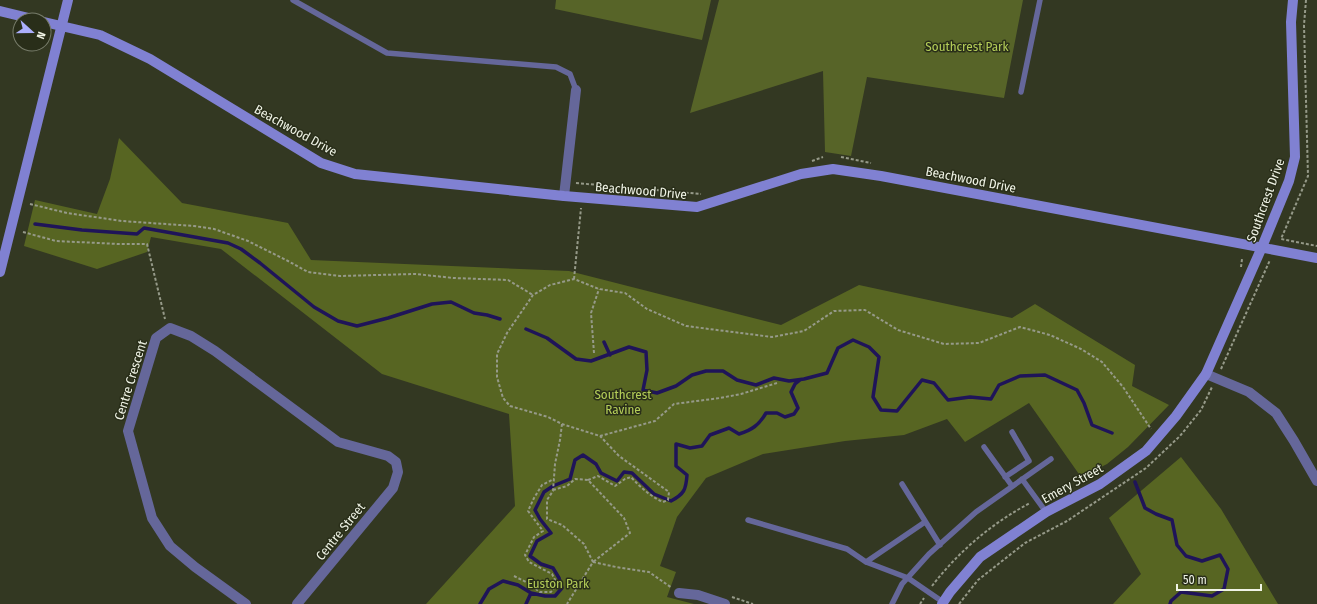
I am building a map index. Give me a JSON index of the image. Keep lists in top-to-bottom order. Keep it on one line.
{"streets":{"street":["Beachwood Drive","Southcrest Drive","Centre Crescent","Emery Street","Centre Street"]},"crossings":[["Beachwood Drive","Southcrest Drive"],["Southcrest Drive","Emery Street"],["Centre Crescent","Centre Street"]],"parks":["Southcrest Park","Southcrest Ravine","Euston Park"],"scale_bar":"50 m","north":"right"}
